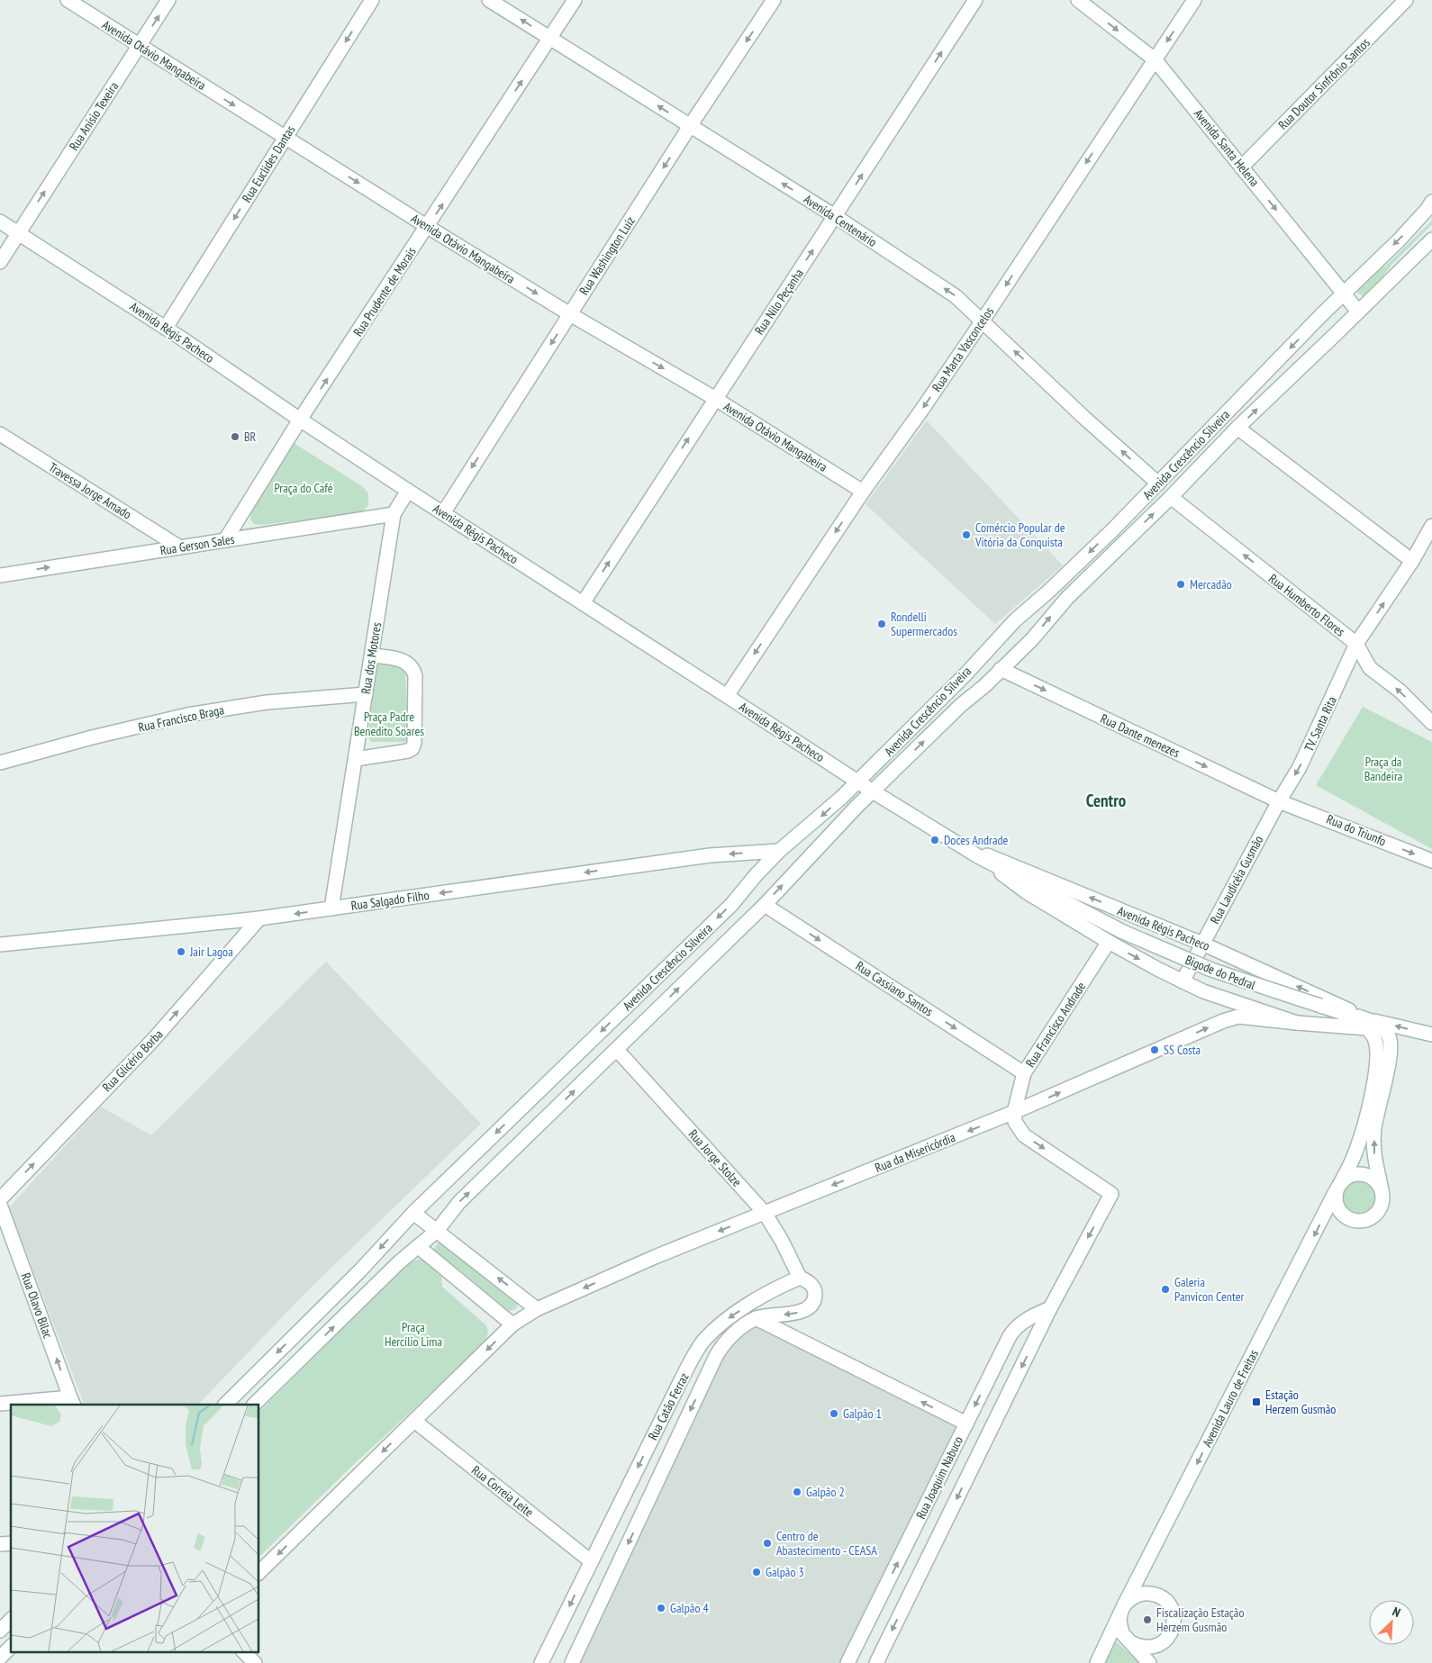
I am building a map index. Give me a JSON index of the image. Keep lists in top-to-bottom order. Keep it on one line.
{"streets":{"street":["Avenida Otávio Mangabeira","Rua Doutor Sinfrônio Santos","Rua Anísio Texeira","Avenida Santa Helena","Rua Euclides Dantas","Avenida Centenário","Rua Washington Luiz","Rua Prudente de Morais","Rua Nilo Peçanha","Avenida Régis Pacheco","Rua Marta Vasconcelos","Avenida Crescêncio Silveira","Travessa Jorge Amado","Rua Gerson Sales","Rua Humberto Flores","Rua dos Motores","Rua Francisco Braga","TV. Santa Rita","Rua Dante menezes","Rua do Triunfo","Rua Laudicéia Gusmão","Rua Salgado Filho","Bigode do Pedral","Rua Cassiano Santos","Rua Francisco Andrade","Rua Glicério Borba","Rua da Misericórdia","Rua Jorge Stolze","Rua Olavo Bilac","Avenida Lauro de Freitas","Rua Catão Ferraz","Rua Joaquim Nabuco","Rua Correia Leite"]},"crossings":[["Avenida Otávio Mangabeira","Rua Anísio Texeira"],["Avenida Otávio Mangabeira","Rua Euclides Dantas"],["Avenida Otávio Mangabeira","Rua Washington Luiz"],["Avenida Otávio Mangabeira","Rua Prudente de Morais"],["Avenida Otávio Mangabeira","Rua Nilo Peçanha"],["Avenida Otávio Mangabeira","Rua Marta Vasconcelos"],["Rua Doutor Sinfrônio Santos","Avenida Santa Helena"],["Rua Anísio Texeira","Avenida Régis Pacheco"],["Avenida Santa Helena","Rua Marta Vasconcelos"],["Avenida Santa Helena","Avenida Crescêncio Silveira"],["Rua Euclides Dantas","Avenida Régis Pacheco"],["Avenida Centenário","Rua Washington Luiz"],["Avenida Centenário","Rua Prudente de Morais"],["Avenida Centenário","Rua Nilo Peçanha"],["Avenida Centenário","Rua Marta Vasconcelos"],["Avenida Centenário","Avenida Crescêncio Silveira"],["Rua Washington Luiz","Avenida Régis Pacheco"],["Rua Prudente de Morais","Avenida Régis Pacheco"],["Rua Prudente de Morais","Rua Gerson Sales"],["Rua Nilo Peçanha","Avenida Régis Pacheco"],["Avenida Régis Pacheco","Rua Marta Vasconcelos"],["Avenida Régis Pacheco","Avenida Crescêncio Silveira"],["Avenida Régis Pacheco","Rua dos Motores"],["Avenida Régis Pacheco","Rua Laudicéia Gusmão"],["Avenida Régis Pacheco","Bigode do Pedral"],["Avenida Régis Pacheco","Rua Francisco Andrade"],["Avenida Régis Pacheco","Rua da Misericórdia"],["Avenida Régis Pacheco","Avenida Lauro de Freitas"],["Avenida Crescêncio Silveira","Rua Humberto Flores"],["Avenida Crescêncio Silveira","Rua Dante menezes"],["Avenida Crescêncio Silveira","Rua Salgado Filho"],["Avenida Crescêncio Silveira","Rua Cassiano Santos"],["Avenida Crescêncio Silveira","Rua Jorge Stolze"],["Travessa Jorge Amado","Rua Gerson Sales"],["Rua Gerson Sales","Rua dos Motores"],["Rua Humberto Flores","TV. Santa Rita"],["Rua dos Motores","Rua Francisco Braga"],["Rua dos Motores","Rua Salgado Filho"],["TV. Santa Rita","Rua Dante menezes"],["TV. Santa Rita","Rua do Triunfo"],["TV. Santa Rita","Rua Laudicéia Gusmão"],["Rua Dante menezes","Rua do Triunfo"],["Rua Dante menezes","Rua Laudicéia Gusmão"],["Rua do Triunfo","Rua Laudicéia Gusmão"],["Rua Salgado Filho","Rua Glicério Borba"],["Bigode do Pedral","Avenida Lauro de Freitas"],["Rua Cassiano Santos","Rua Francisco Andrade"],["Rua Francisco Andrade","Rua da Misericórdia"],["Rua Francisco Andrade","Rua Joaquim Nabuco"],["Rua da Misericórdia","Rua Jorge Stolze"],["Rua da Misericórdia","Rua Joaquim Nabuco"],["Rua Jorge Stolze","Rua Catão Ferraz"],["Rua Catão Ferraz","Rua Correia Leite"]],"one_way":["Avenida Otávio Mangabeira","Rua Anísio Texeira","Avenida Santa Helena","Rua Euclides Dantas","Avenida Centenário","Rua Washington Luiz","Rua Prudente de Morais","Rua Nilo Peçanha","Rua Marta Vasconcelos","Rua Gerson Sales","TV. Santa Rita","Rua Dante menezes","Rua do Triunfo","Rua Salgado Filho","Rua Cassiano Santos","Rua Glicério Borba","Rua Olavo Bilac","Avenida Lauro de Freitas","Rua Catão Ferraz"],"districts":["Centro"],"parks":["Praça do Café","Praça Padre Benedito Soares","Praça da Bandeira","Praça Hercílio Lima"],"places":{"other":["BR","Comércio Popular de Vitória da Conquista","Mercadão","Rondelli Supermercados","Doces Andrade","Jair Lagoa","SS Costa","Galeria Panvicon Center","Galpão 1","Galpão 2","Centro de Abastecimento - CEASA","Galpão 3","Galpão 4","Fiscalização Estação Herzem Gusmão"],"transit":["Estação Herzem Gusmão"]},"north":"top right"}
